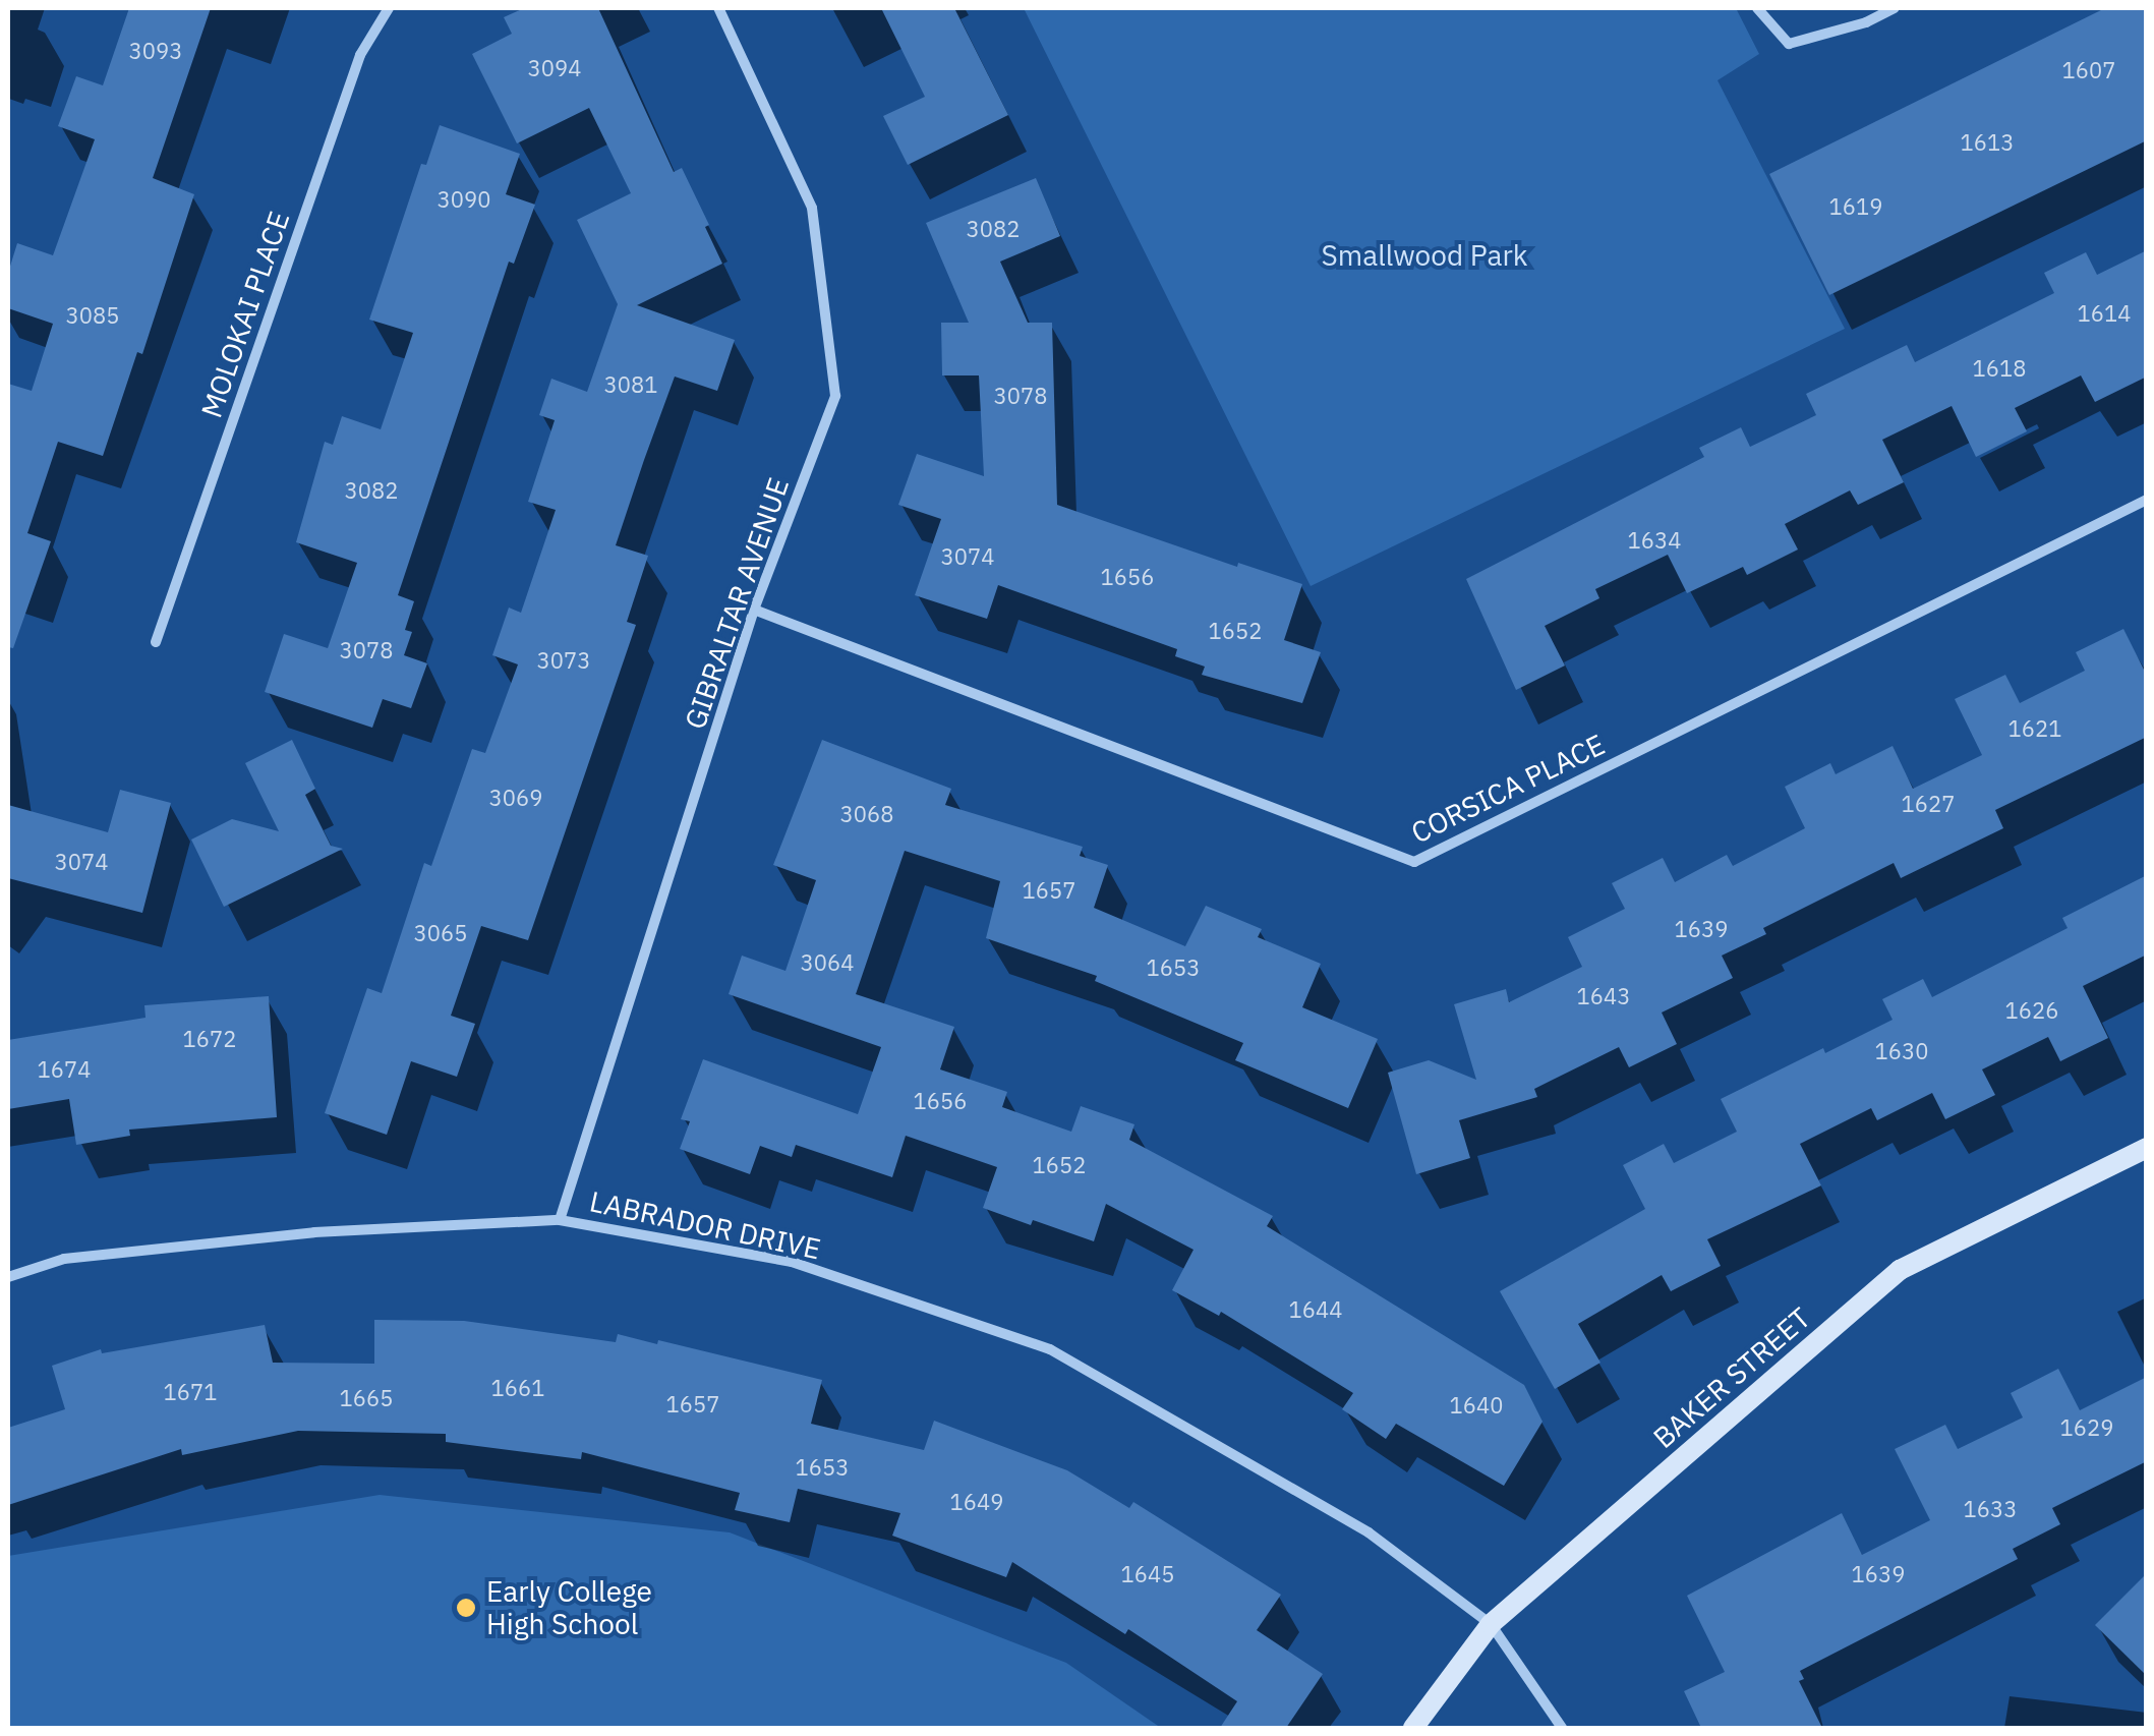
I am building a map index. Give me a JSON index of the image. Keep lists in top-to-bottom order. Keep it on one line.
{"streets":{"street":["MOLOKAI PLACE","GIBRALTAR AVENUE","CORSICA PLACE","LABRADOR DRIVE","BAKER STREET"]},"crossings":[["GIBRALTAR AVENUE","CORSICA PLACE"],["GIBRALTAR AVENUE","LABRADOR DRIVE"],["LABRADOR DRIVE","BAKER STREET"]],"parks":["Smallwood Park"],"places":["Early College High School"],"house_numbers":["3093","3094","1607","1613","3090","1619","3082","1614","3085","1618","3081","3078","3082","1634","3074","1656","1652","3078","3073","1621","3069","1627","3068","3074","1657","1639","3065","3064","1653","1643","1626","1672","1630","1674","1656","1652","1644","1661","1671","1665","1657","1640","1629","1653","1649","1633","1645","1639"]}
